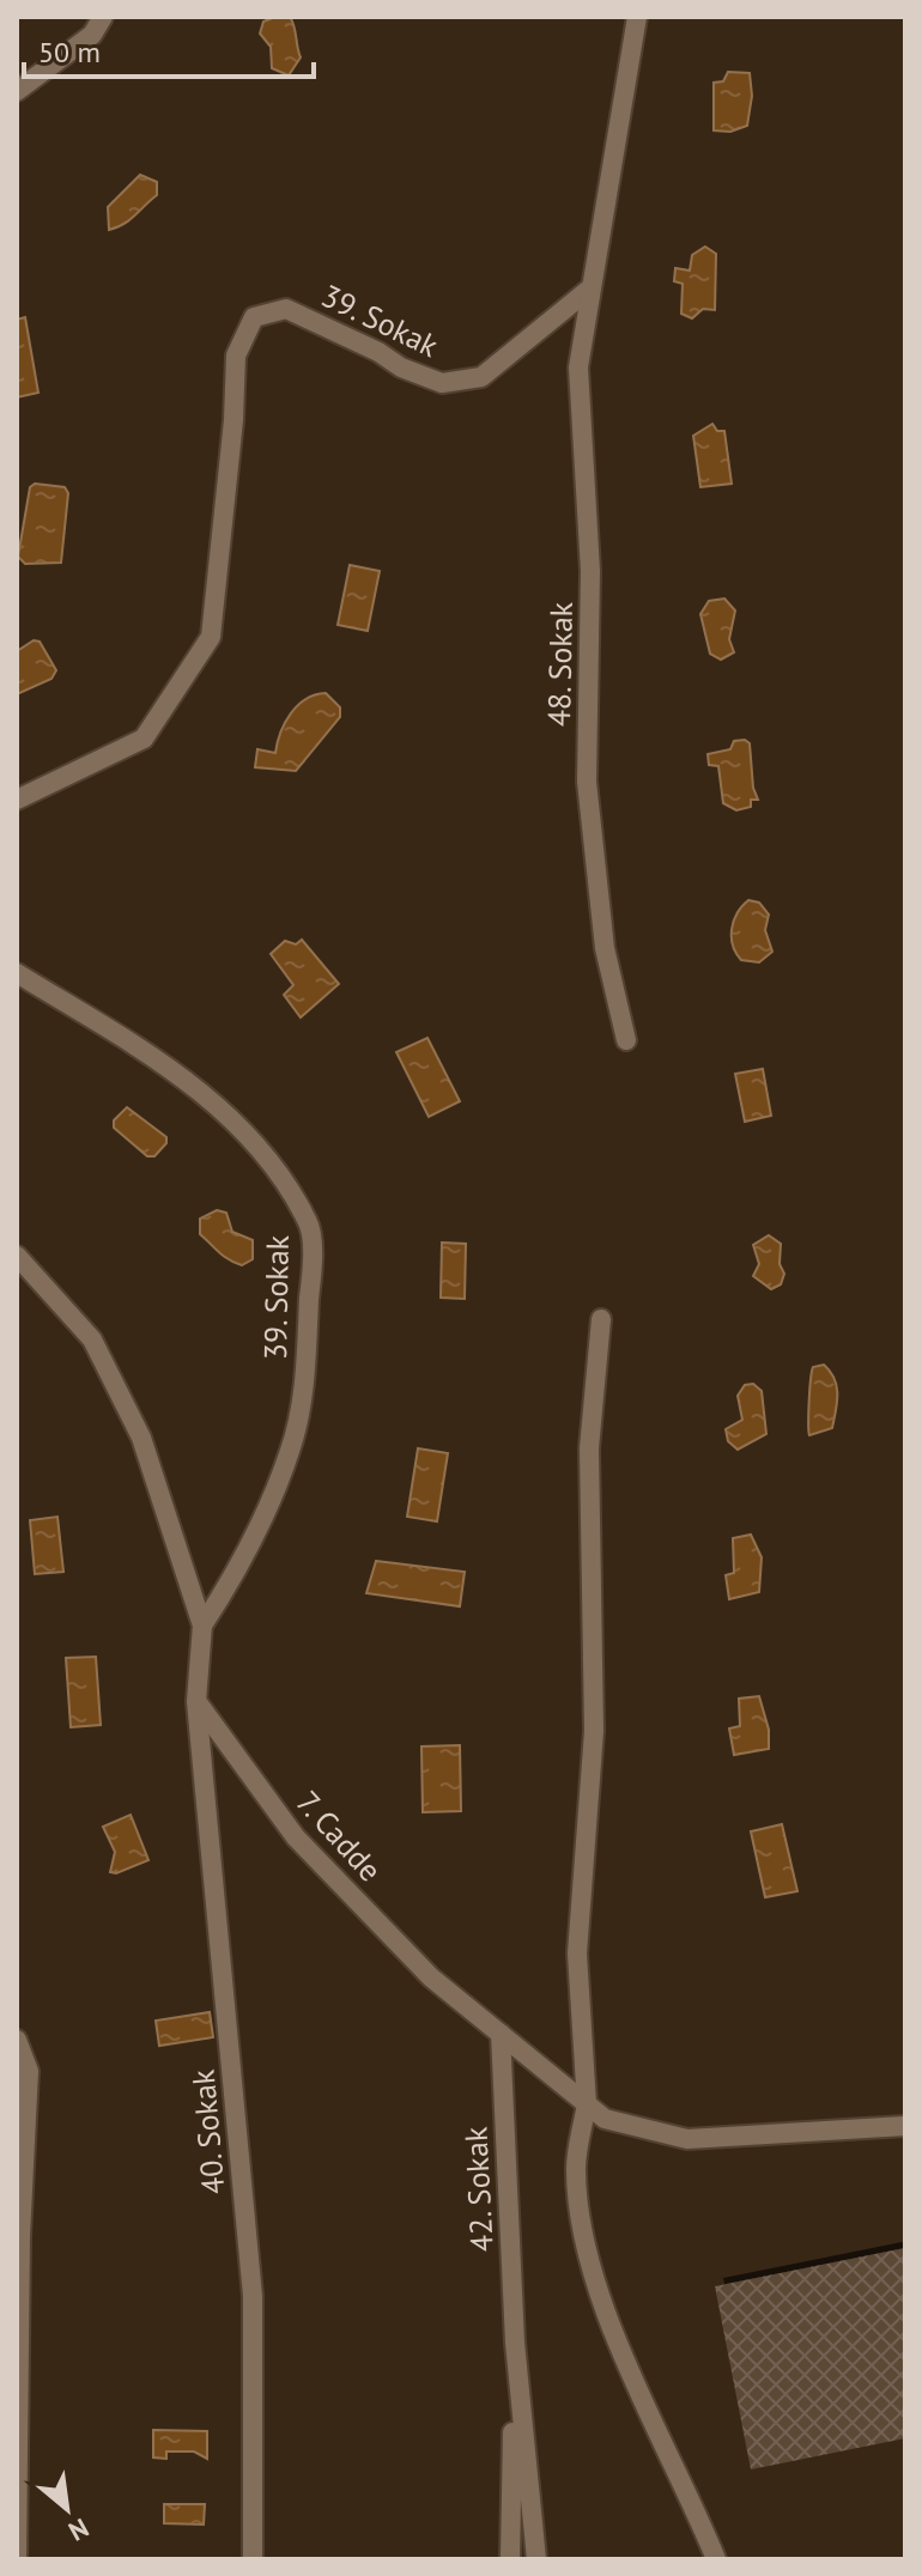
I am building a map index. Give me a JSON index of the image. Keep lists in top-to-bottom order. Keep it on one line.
{"streets":{"street":["39. Sokak","48. Sokak","7. Cadde","40. Sokak","42. Sokak"]},"crossings":[["39. Sokak","48. Sokak"],["7. Cadde","40. Sokak"],["7. Cadde","42. Sokak"]],"scale_bar":"50 m","north":"bottom right"}
